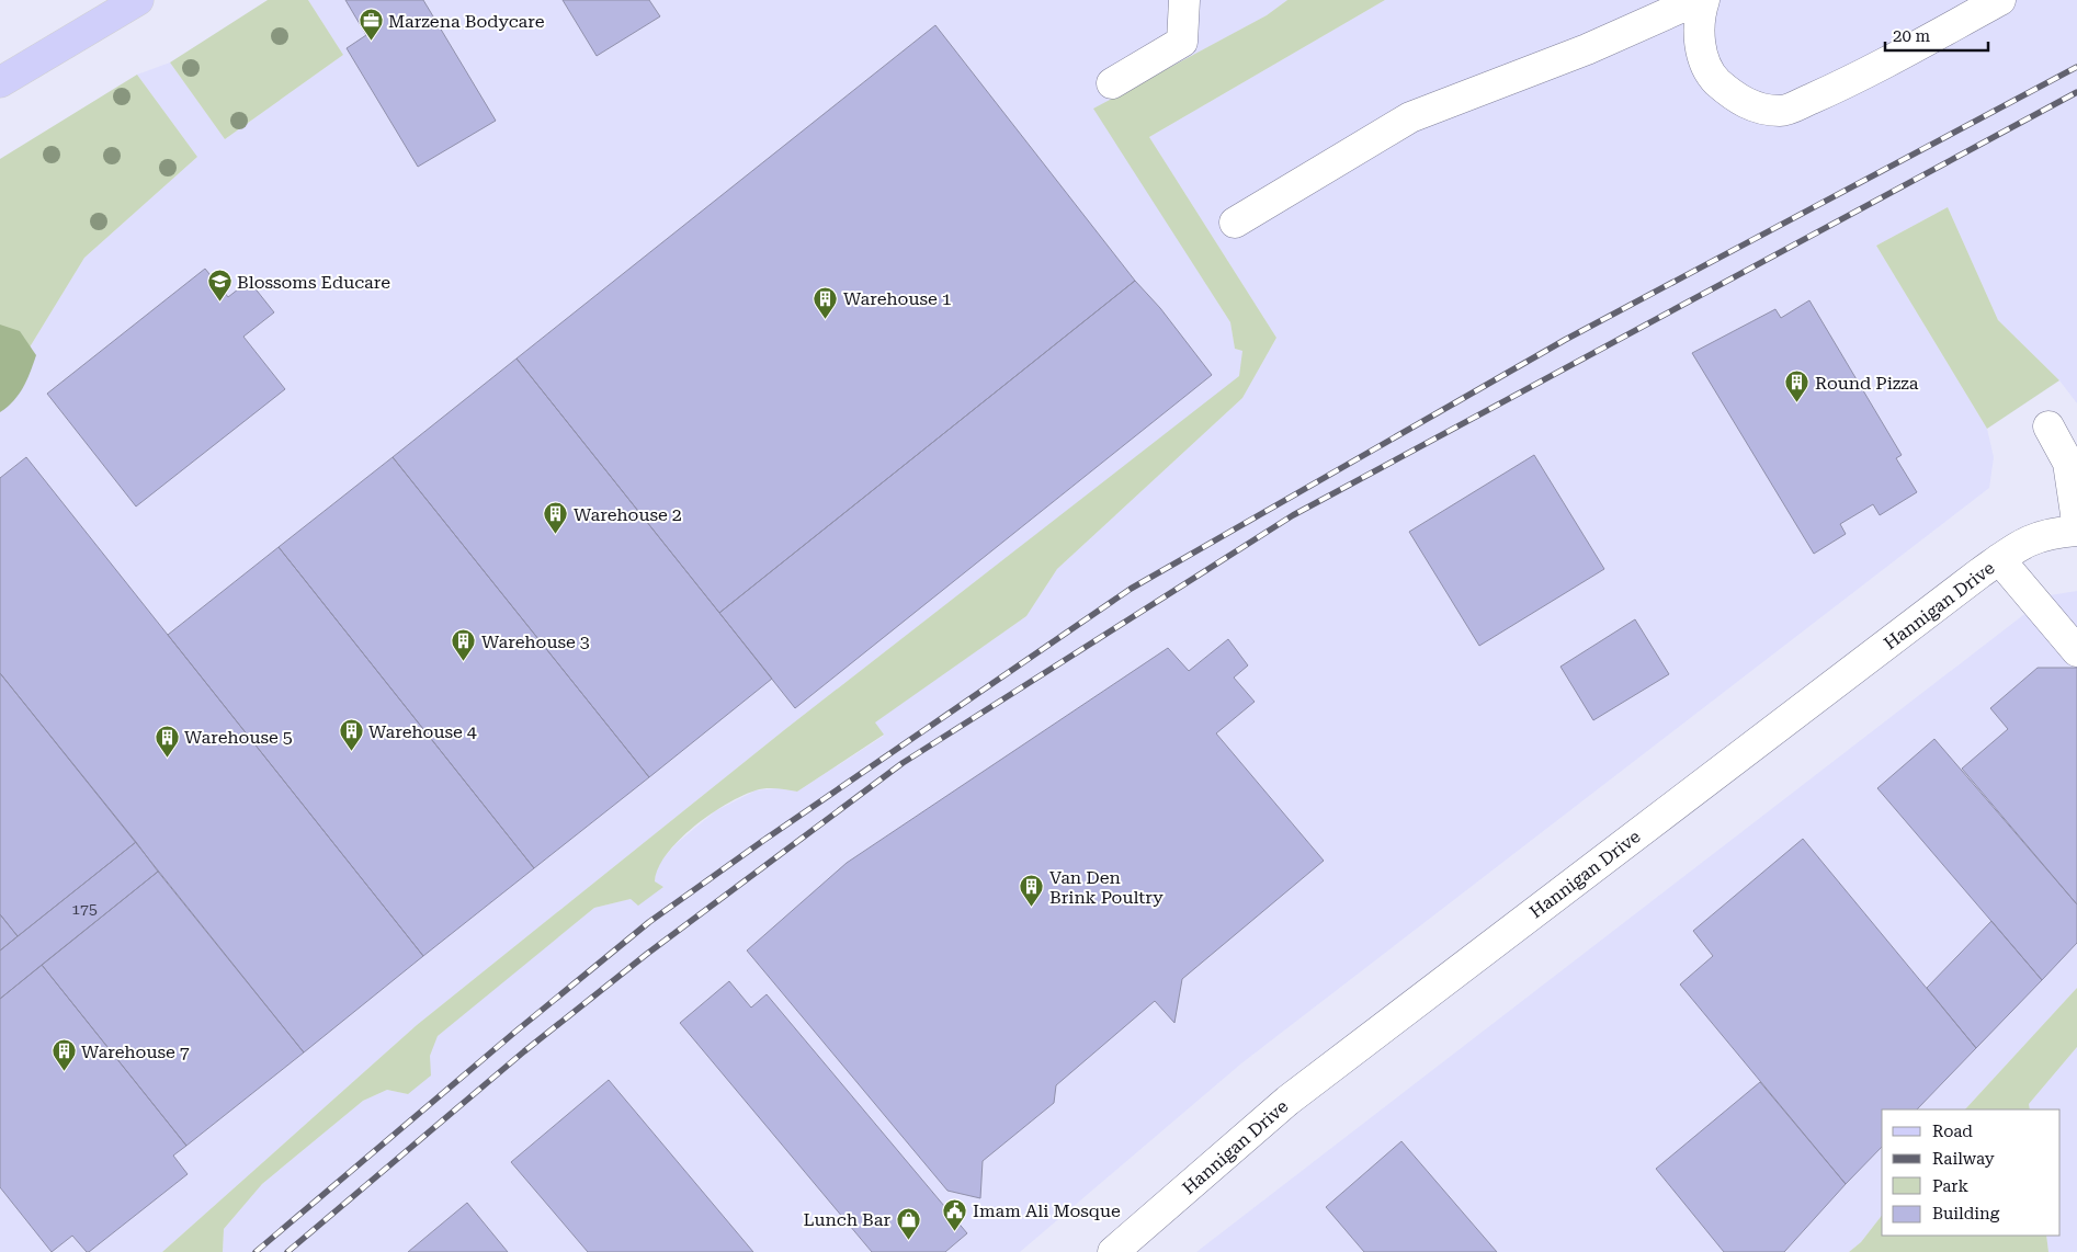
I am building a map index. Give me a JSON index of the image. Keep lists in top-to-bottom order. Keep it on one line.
{"streets":{"street":["Hannigan Drive"]},"places":{"office":["Marzena Bodycare"],"school or university":["Blossoms Educare"],"building":["Warehouse 1","Round Pizza","Warehouse 2","Warehouse 3","Warehouse 4","Warehouse 5","Van Den Brink Poultry","Warehouse 7"],"public building":["Imam Ali Mosque"],"shop":["Lunch Bar"]},"house_numbers":["175"],"legend":["Road","Railway","Park","Building"],"scale_bar":"20 m"}
